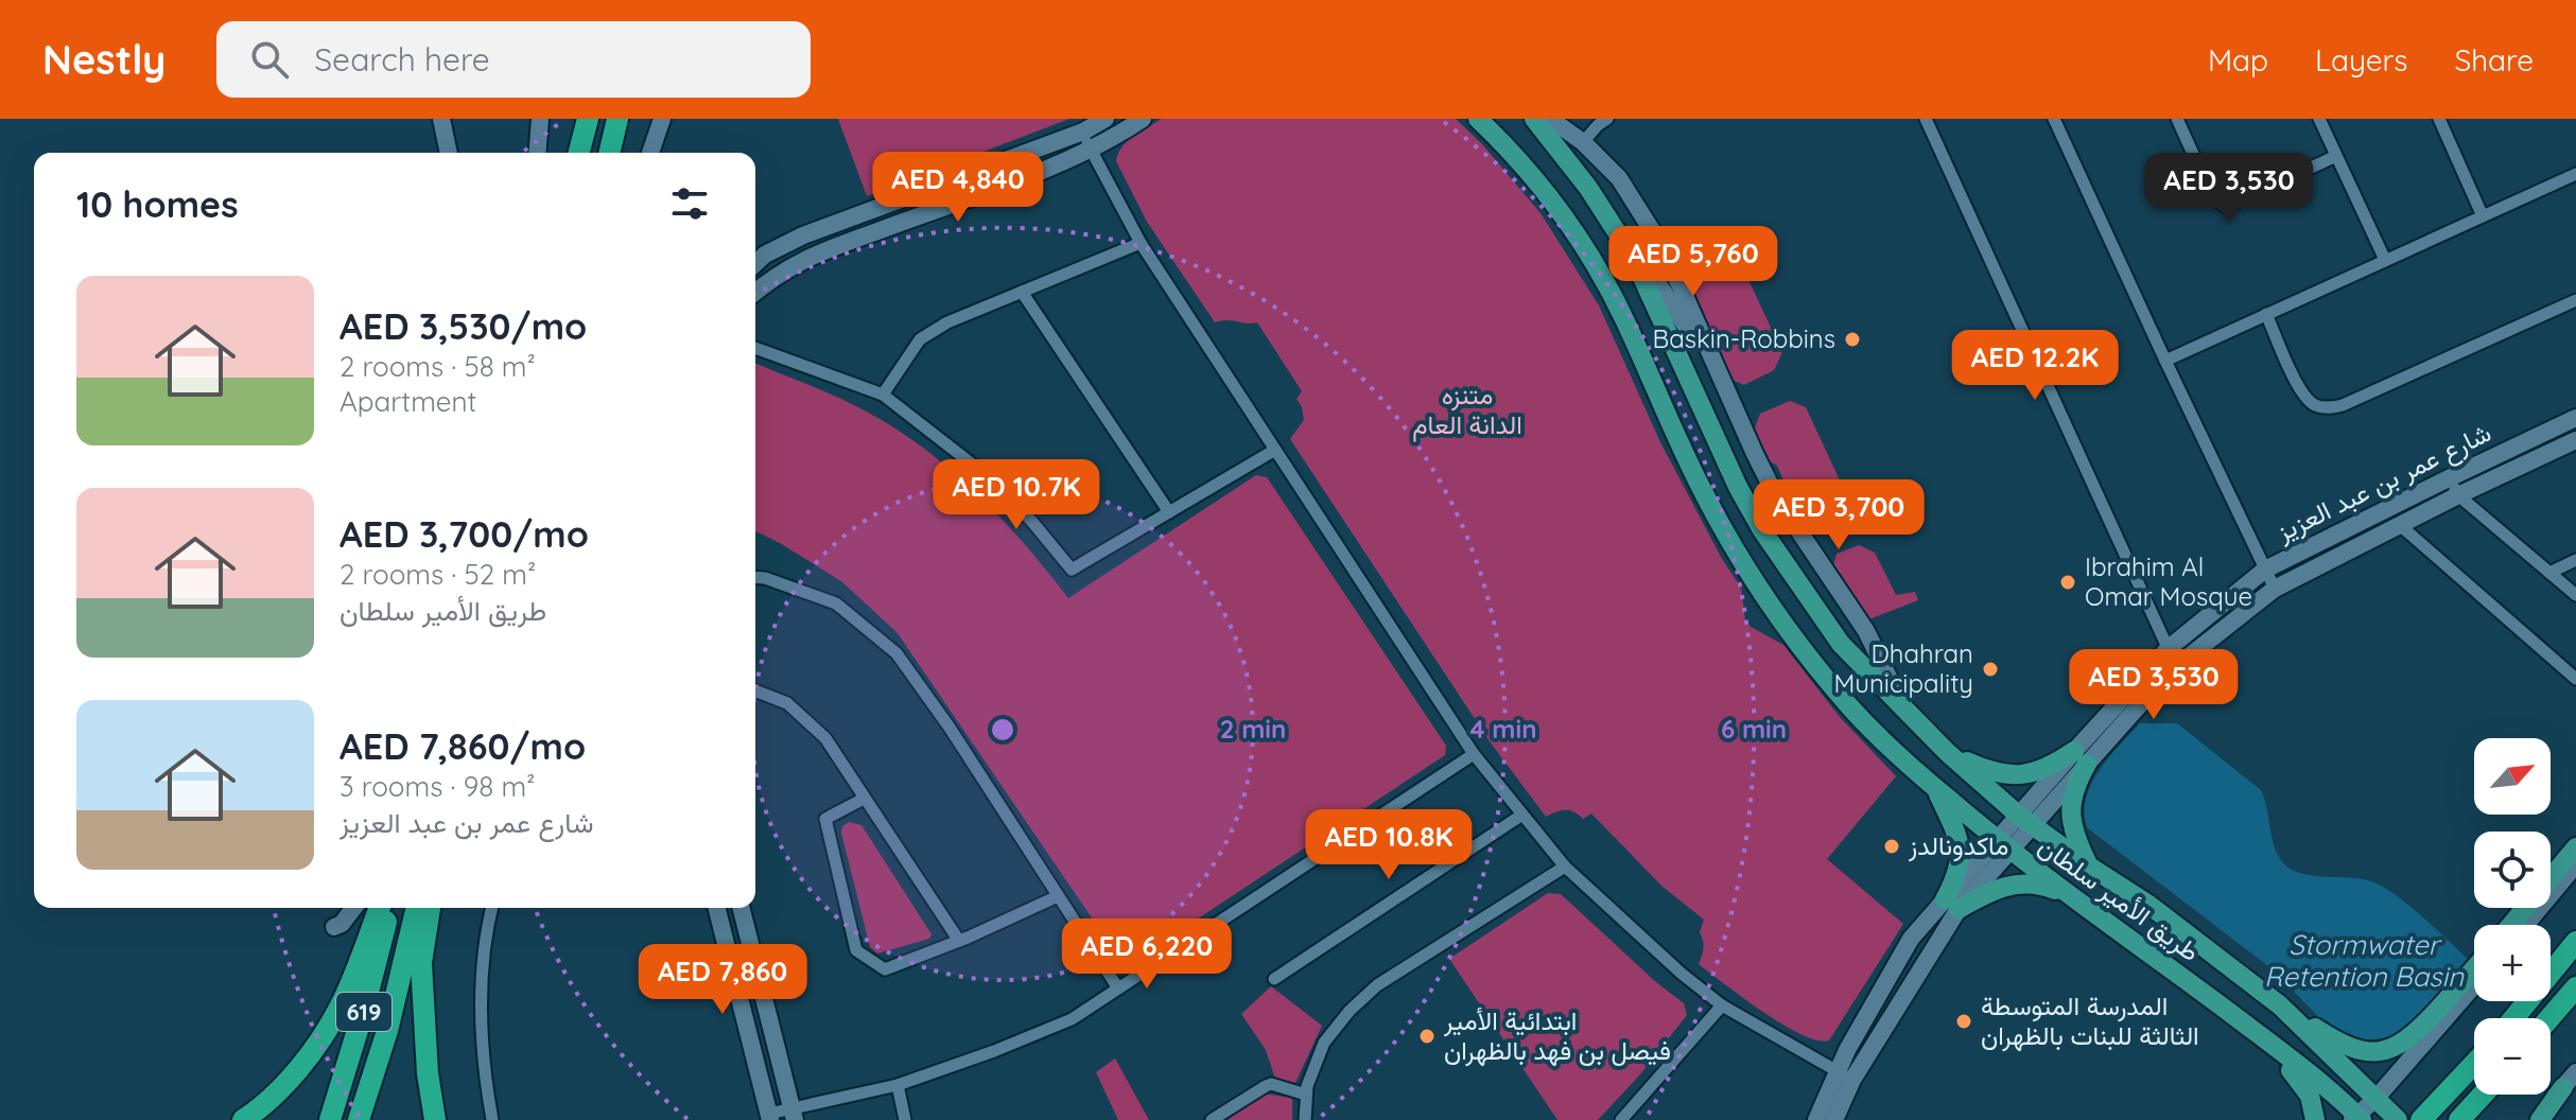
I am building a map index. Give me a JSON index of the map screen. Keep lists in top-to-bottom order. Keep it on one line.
{"streets":{"highway":["619"],"main road":["طريق الأمير سلطان"],"street":["شارع عمر بن عبد العزيز"]},"crossings":[["شارع عمر بن عبد العزيز","طريق الأمير سلطان"]],"water":["Stormwater Retention Basin"],"parks":["متنزه الدانة العام"],"places":["Baskin-Robbins","Ibrahim Al Omar Mosque","Dhahran Municipality","ماكدونالدز","المدرسة المتوسطة الثالثة للبنات بالظهران","ابتدائية الأمير فيصل بن فهد بالظهران"],"north":"top right","page":{"header":"Nestly","search":"Search here","nav":["Map","Layers","Share"],"price":["AED 4,840","AED 3,530","AED 5,760","AED 12.2K","AED 10.7K","AED 3,700","AED 3,530","AED 10.8K","AED 6,220","AED 7,860"],"heading":"10 homes","list":[{"name":"AED 3,530/mo","note":"2 rooms · 58 m² · Apartment"},{"name":"AED 3,700/mo","note":"2 rooms · 52 m² · طريق الأمير سلطان"},{"name":"AED 7,860/mo","note":"3 rooms · 98 m² · شارع عمر بن عبد العزيز"}],"map_buttons":["+","−"]},"rings":["2 min","4 min","6 min"]}
